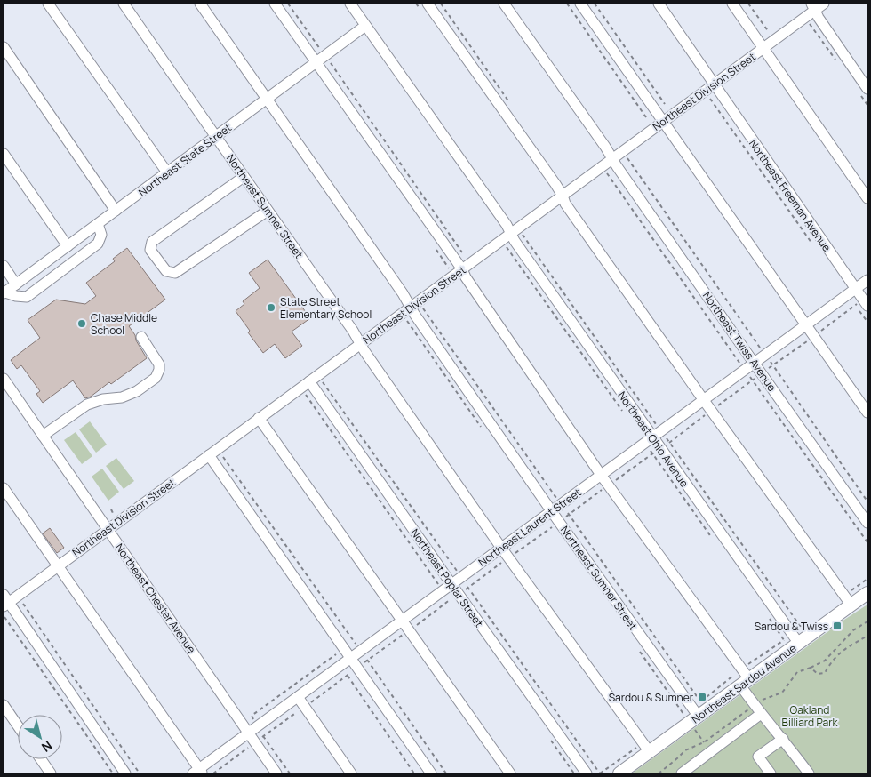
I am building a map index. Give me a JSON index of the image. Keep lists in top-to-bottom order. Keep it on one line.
{"streets":{"main road":["Northeast Sardou Avenue"],"street":["Northeast Division Street","Northeast State Street","Northeast Freeman Avenue","Northeast Sumner Street","Northeast Twiss Avenue","Northeast Ohio Avenue","Northeast Laurent Street","Northeast Poplar Street","Northeast Chester Avenue"]},"crossings":[["Northeast Division Street","Northeast Freeman Avenue"],["Northeast Division Street","Northeast Sumner Street"],["Northeast Division Street","Northeast Twiss Avenue"],["Northeast Division Street","Northeast Ohio Avenue"],["Northeast Division Street","Northeast Poplar Street"],["Northeast Division Street","Northeast Chester Avenue"],["Northeast State Street","Northeast Sumner Street"],["Northeast State Street","Northeast Ohio Avenue"],["Northeast Freeman Avenue","Northeast Laurent Street"],["Northeast Sumner Street","Northeast Laurent Street"],["Northeast Sumner Street","Northeast Sardou Avenue"],["Northeast Twiss Avenue","Northeast Laurent Street"],["Northeast Ohio Avenue","Northeast Laurent Street"],["Northeast Ohio Avenue","Northeast Sardou Avenue"],["Northeast Laurent Street","Northeast Poplar Street"],["Northeast Laurent Street","Northeast Chester Avenue"]],"parks":["Oakland Billiard Park"],"places":{"other":["State Street Elementary School","Chase Middle School"],"transit":["Sardou & Twiss","Sardou & Sumner"]},"north":"bottom right"}
